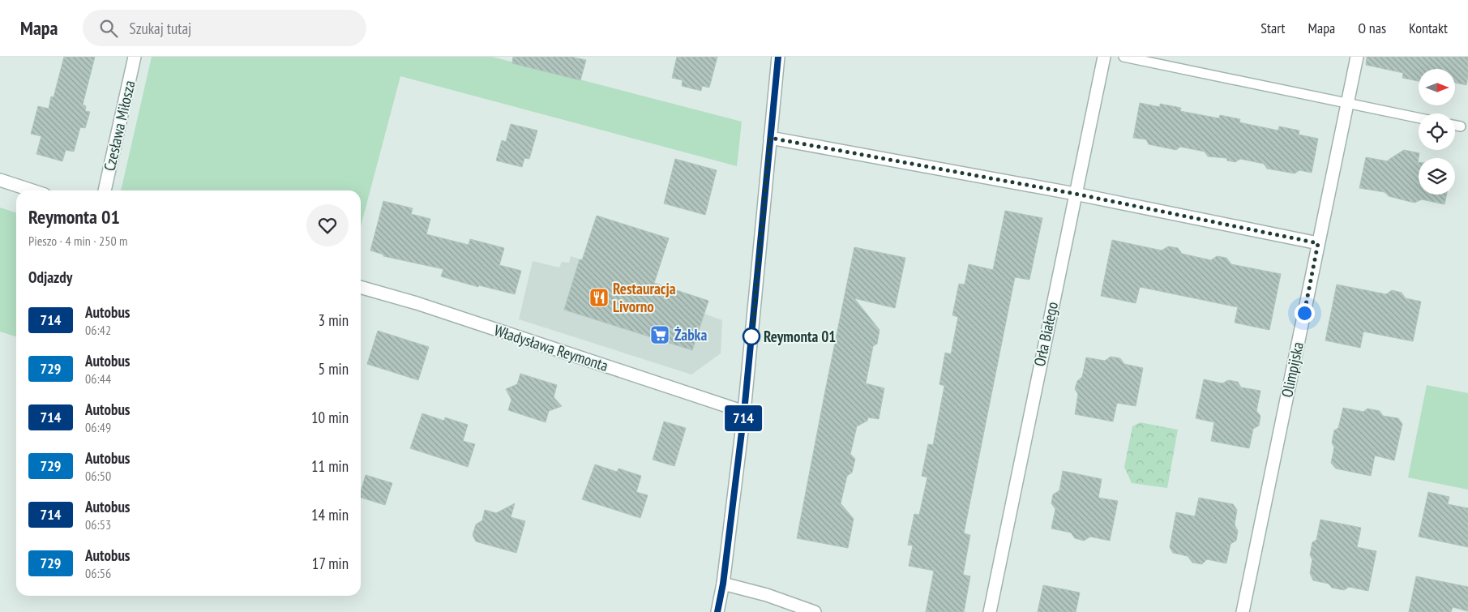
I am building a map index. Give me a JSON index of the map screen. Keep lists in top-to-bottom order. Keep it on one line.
{"streets":{"street":["Czesława Miłosza","Orła Białego","Władysława Reymonta","Olimpijska"]},"places":{"restaurant":["Restauracja Livorno"],"supermarket":["Żabka"],"other":["Reymonta 01"]},"lines":["bus line 714"],"north":"right","page":{"header":"Mapa","search":"Szukaj tutaj","nav":["Start","Mapa","O nas","Kontakt"],"on_map":"714","heading":[["Reymonta 01","Pieszo · 4 min · 250 m"],"Odjazdy"],"list":[{"mark":"714","name":"Autobus","note":"06:42","value":"3 min"},{"mark":"729","name":"Autobus","note":"06:44","value":"5 min"},{"mark":"714","name":"Autobus","note":"06:49","value":"10 min"},{"mark":"729","name":"Autobus","note":"06:50","value":"11 min"},{"mark":"714","name":"Autobus","note":"06:53","value":"14 min"},{"mark":"729","name":"Autobus","note":"06:56","value":"17 min"}]}}
